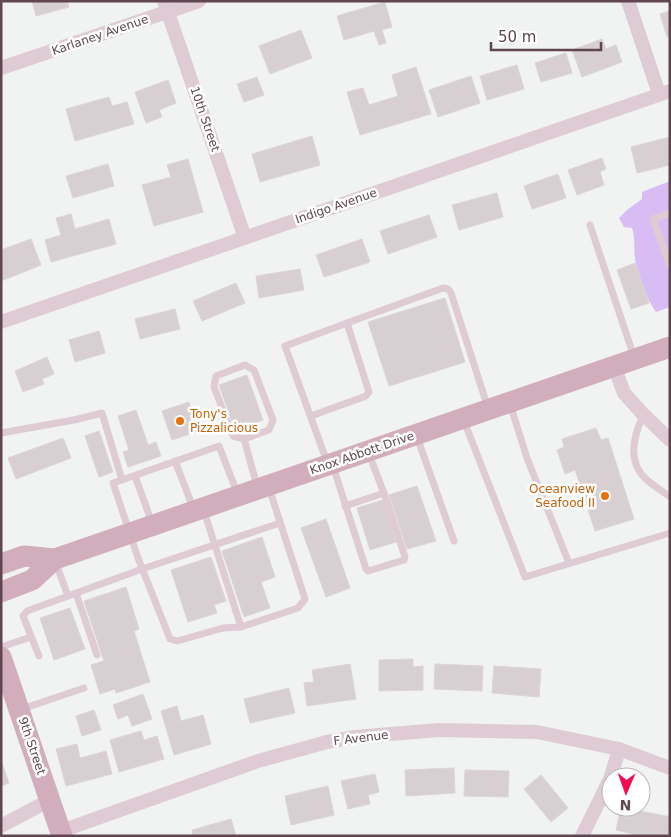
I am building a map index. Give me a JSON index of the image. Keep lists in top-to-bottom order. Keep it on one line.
{"streets":{"main road":["Knox Abbott Drive","9th Street"],"street":["Karlaney Avenue","10th Street","Indigo Avenue","F Avenue"]},"crossings":[["Karlaney Avenue","10th Street"],["10th Street","Indigo Avenue"],["F Avenue","9th Street"]],"places":["Tony's Pizzalicious","Oceanview Seafood II"],"scale_bar":"50 m","north":"bottom"}
